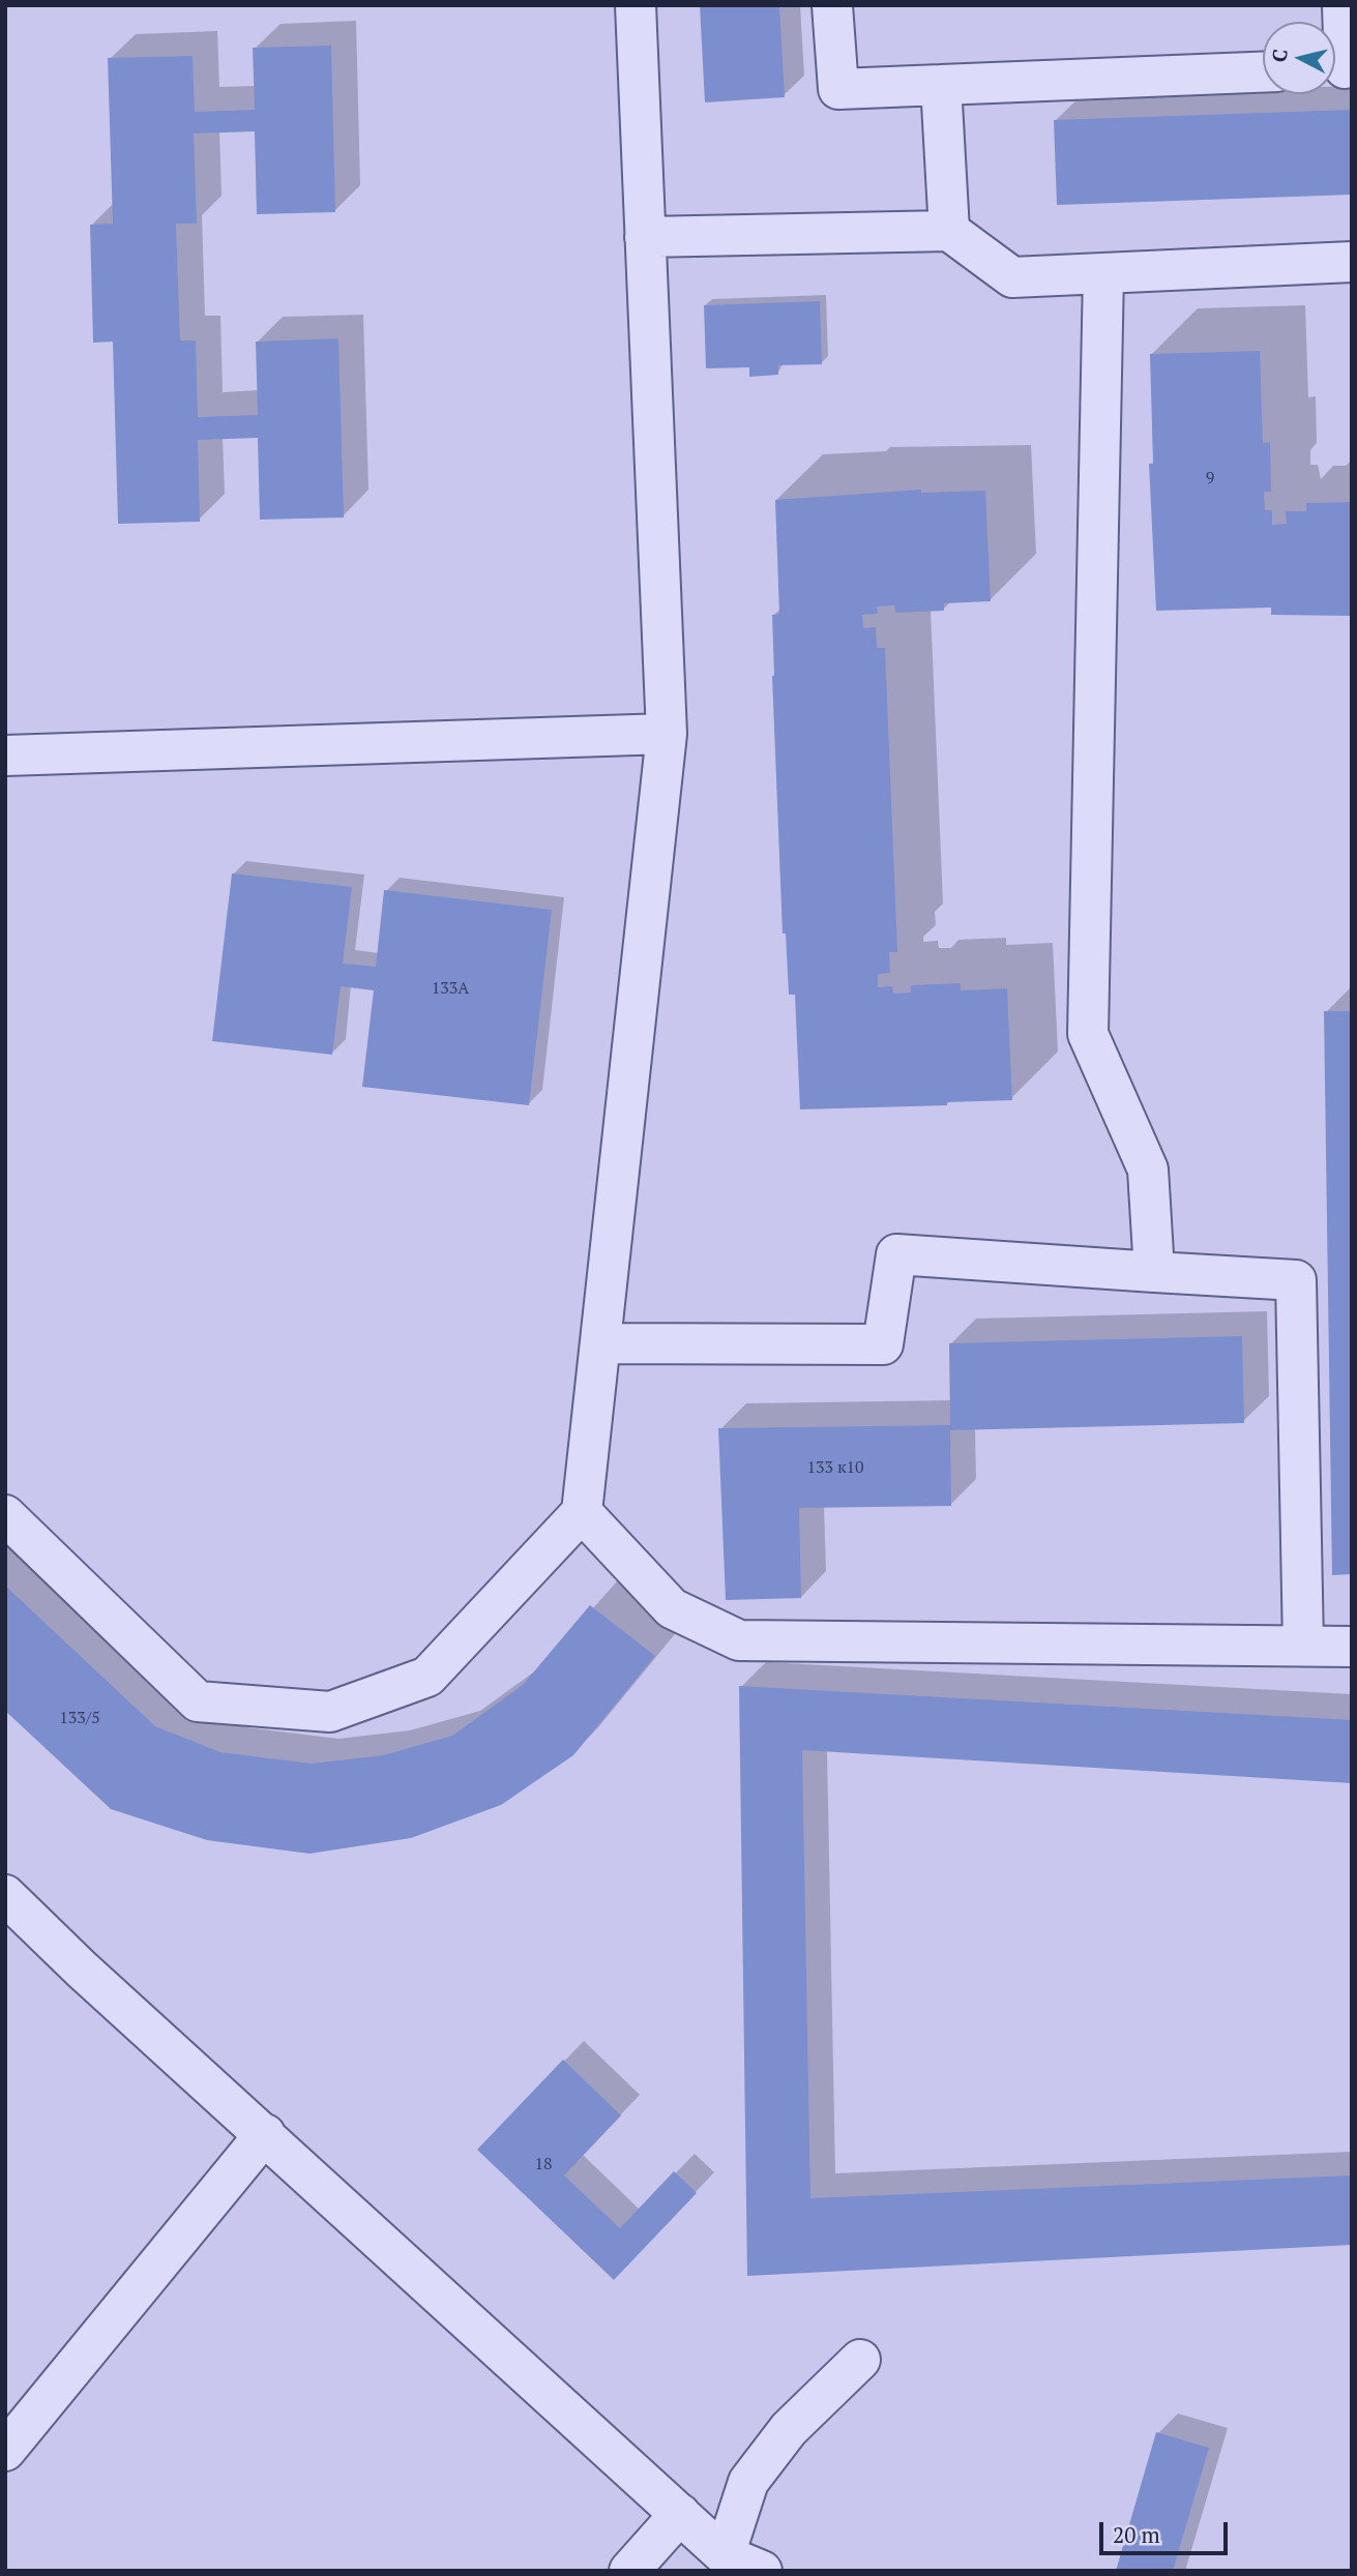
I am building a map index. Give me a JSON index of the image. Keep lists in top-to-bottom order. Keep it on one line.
{"house_numbers":["9","133А","133 к10","133/5","18"],"scale_bar":"20 m","north":"left"}
